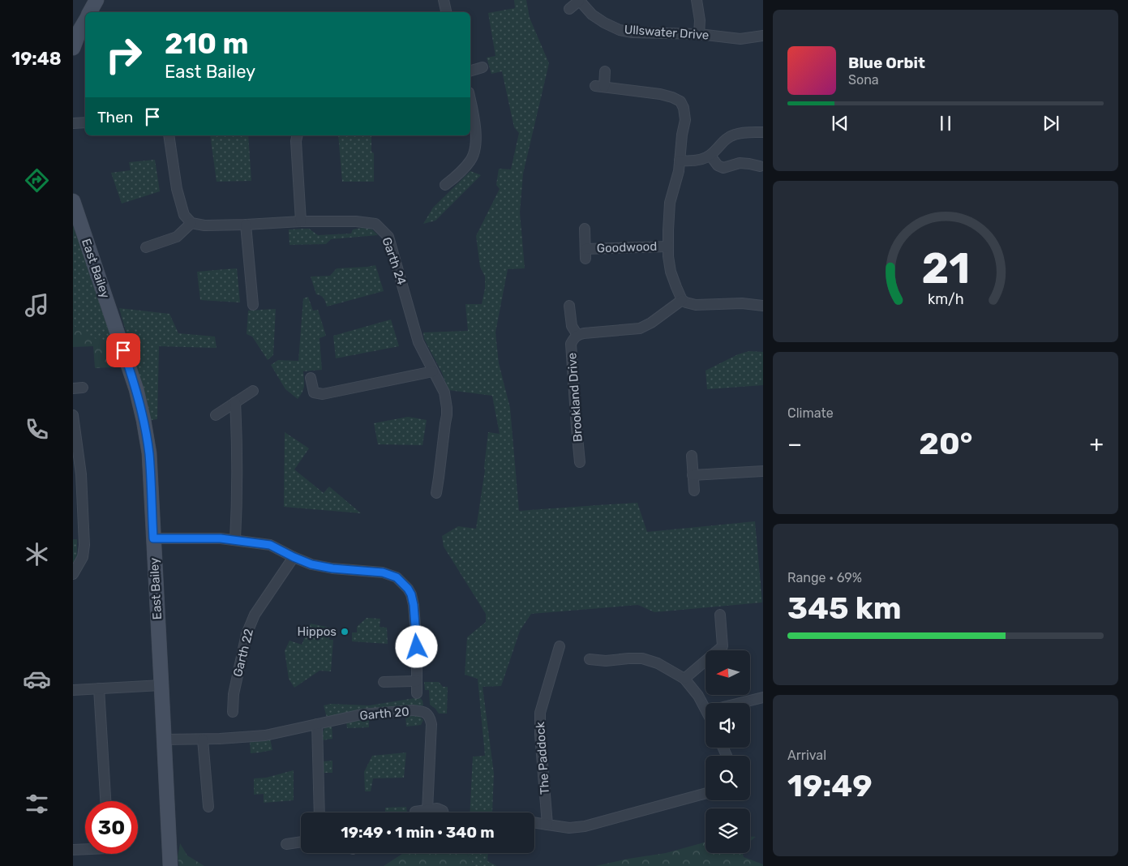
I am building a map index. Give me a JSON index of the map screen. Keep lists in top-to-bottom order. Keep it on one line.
{"streets":{"street":["Ullswater Drive","Goodwood","Garth 24","East Bailey","Brookland Drive","Garth 22","Garth 20","The Paddock"]},"crossings":[["Goodwood","Brookland Drive"],["East Bailey","Garth 20"]],"places":["Hippos"],"north":"left","page":{"tabs":"19:48","turn":["210 m","East Bailey"],"song":["Blue Orbit","Sona"],"then":"Then","tile":["Climate",["Range · 69%","345 km"],["Arrival","19:49"]],"heat":["−","20°","+"],"limit":"30","trip":"19:49 · 1 min · 340 m","gauge":["21","km/h"]}}
